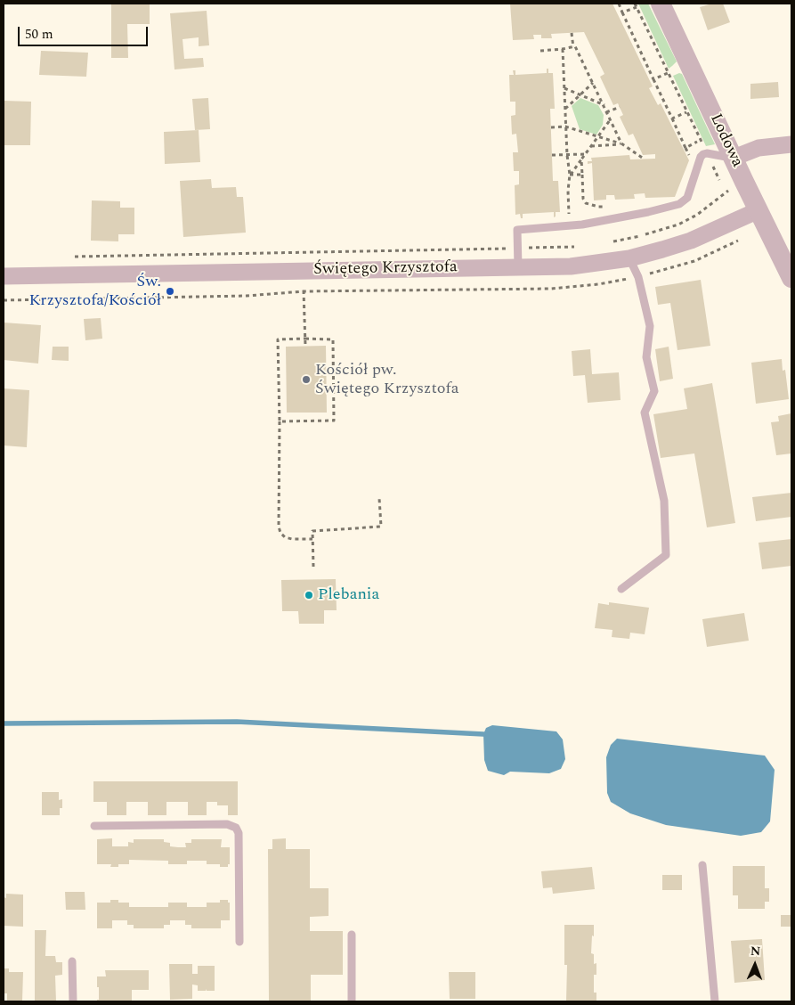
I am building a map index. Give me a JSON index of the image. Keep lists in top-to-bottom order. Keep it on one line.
{"streets":{"street":["Lodowa","Świętego Krzysztofa"]},"crossings":[["Lodowa","Świętego Krzysztofa"]],"places":["Św. Krzysztofa/Kościół","Kościół pw. Świętego Krzysztofa","Plebania"],"scale_bar":"50 m","north":"top"}
